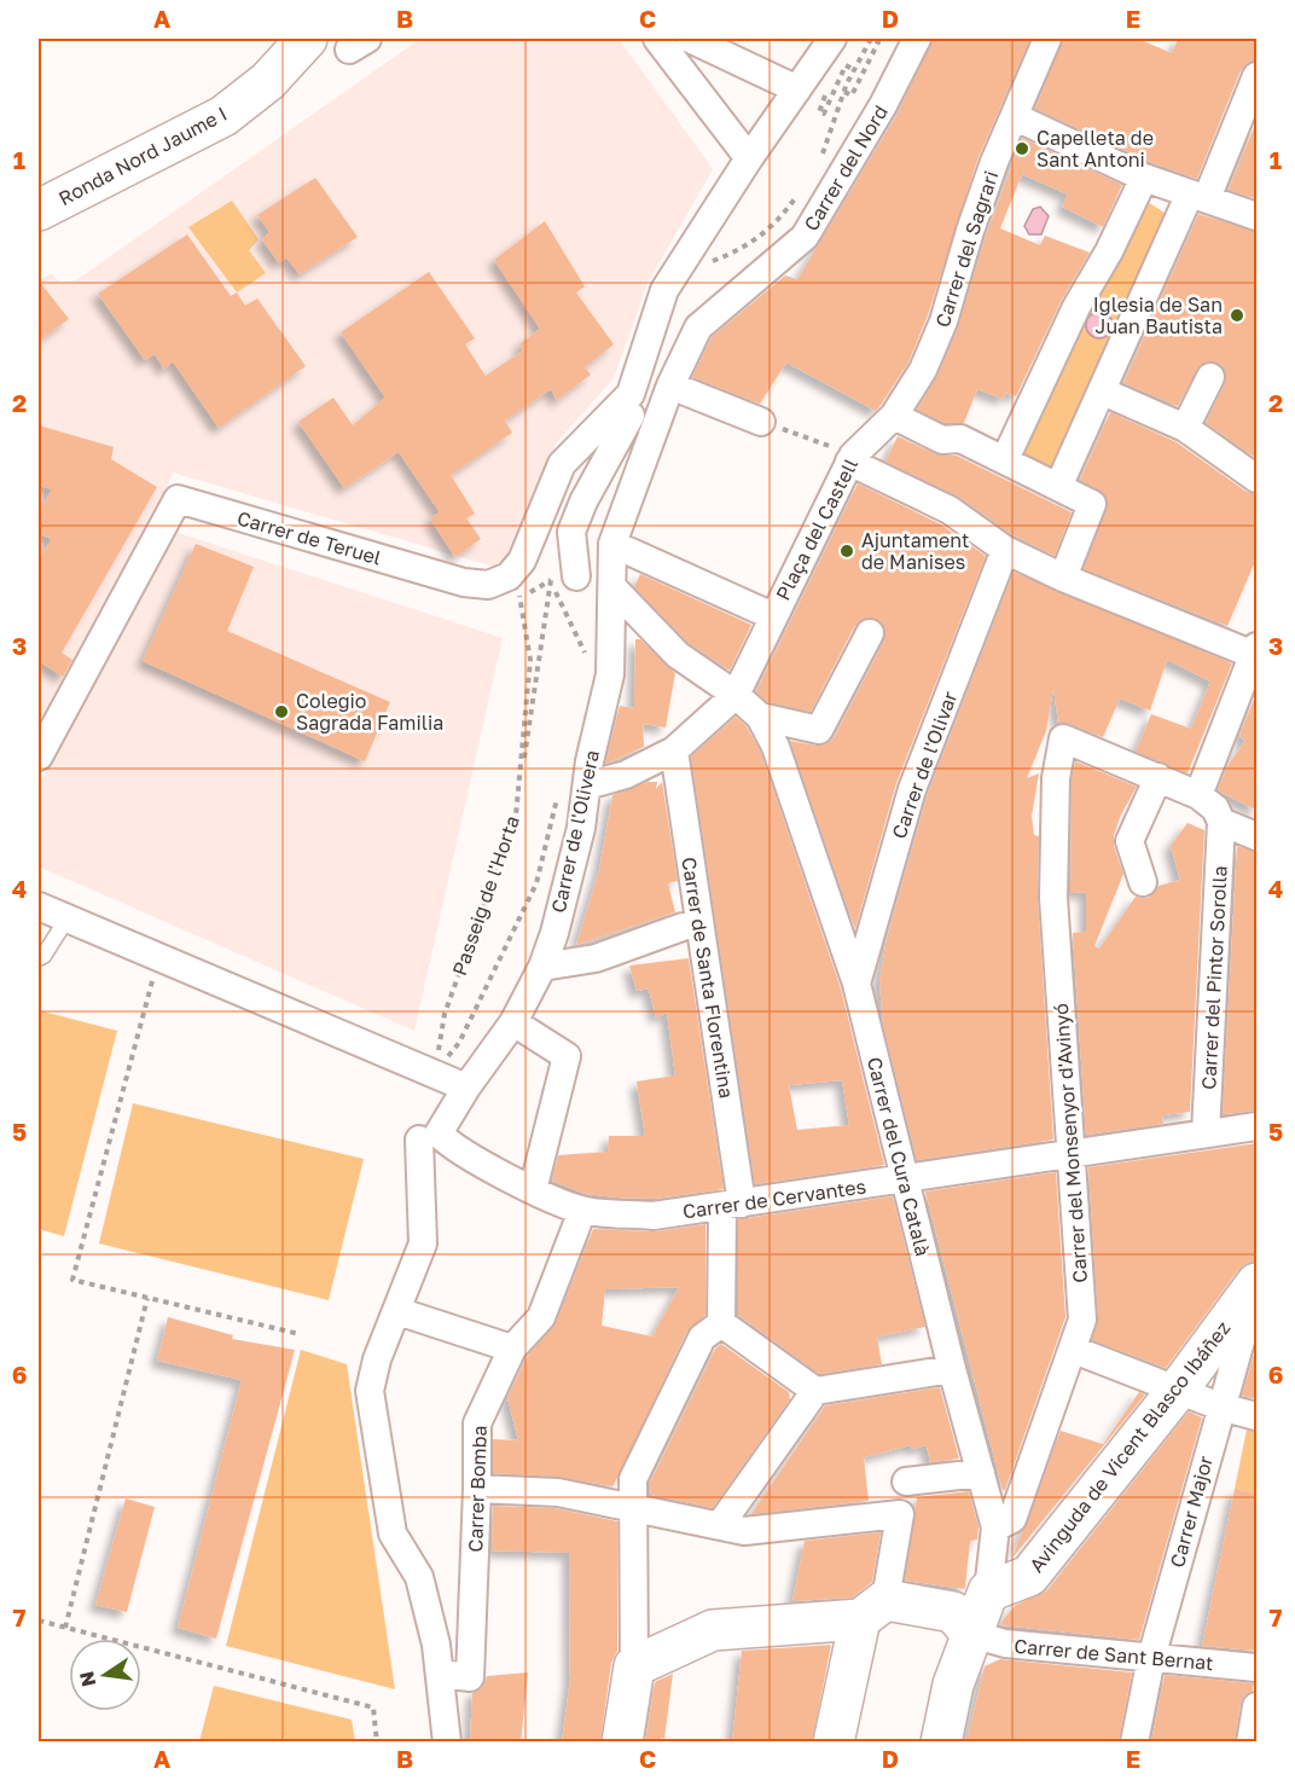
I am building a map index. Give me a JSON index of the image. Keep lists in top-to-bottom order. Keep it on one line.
{"streets":{"street":["Ronda Nord Jaume I","Carrer del Nord","Carrer del Sagrari","Plaça del Castell","Carrer de Teruel","Carrer de l'Olivar","Carrer de l'Olivera","Carrer de Santa Florentina","Carrer del Pintor Sorolla","Carrer del Monsenyor d'Avinyó","Carrer del Cura Català","Carrer de Cervantes","Avinguda de Vicent Blasco Ibáñez","Carrer Bomba","Carrer Major","Carrer de Sant Bernat"],"path":["Passeig de l'Horta"]},"crossings":[["Carrer del Nord","Plaça del Castell"],["Carrer del Nord","Carrer de l'Olivera"],["Carrer del Sagrari","Plaça del Castell"],["Plaça del Castell","Carrer de l'Olivera"],["Carrer de Teruel","Passeig de l'Horta"],["Carrer de l'Olivar","Carrer del Cura Català"],["Carrer de l'Olivera","Carrer del Cura Català"],["Carrer de l'Olivera","Carrer de Cervantes"],["Carrer de Santa Florentina","Carrer de Cervantes"],["Carrer del Pintor Sorolla","Carrer de Cervantes"],["Carrer del Monsenyor d'Avinyó","Carrer del Cura Català"],["Carrer del Monsenyor d'Avinyó","Carrer de Cervantes"],["Carrer del Cura Català","Carrer de Cervantes"],["Carrer del Cura Català","Avinguda de Vicent Blasco Ibáñez"],["Carrer del Cura Català","Carrer de Sant Bernat"],["Carrer de Cervantes","Carrer Bomba"],["Avinguda de Vicent Blasco Ibáñez","Carrer Major"],["Carrer Major","Carrer de Sant Bernat"]],"places":["Capelleta de Sant Antoni","Iglesia de San Juan Bautista","Ajuntament de Manises","Colegio Sagrada Familia"],"north":"left","grid":{"columns":["A","B","C","D","E"],"rows":["1","2","3","4","5","6","7"]}}
